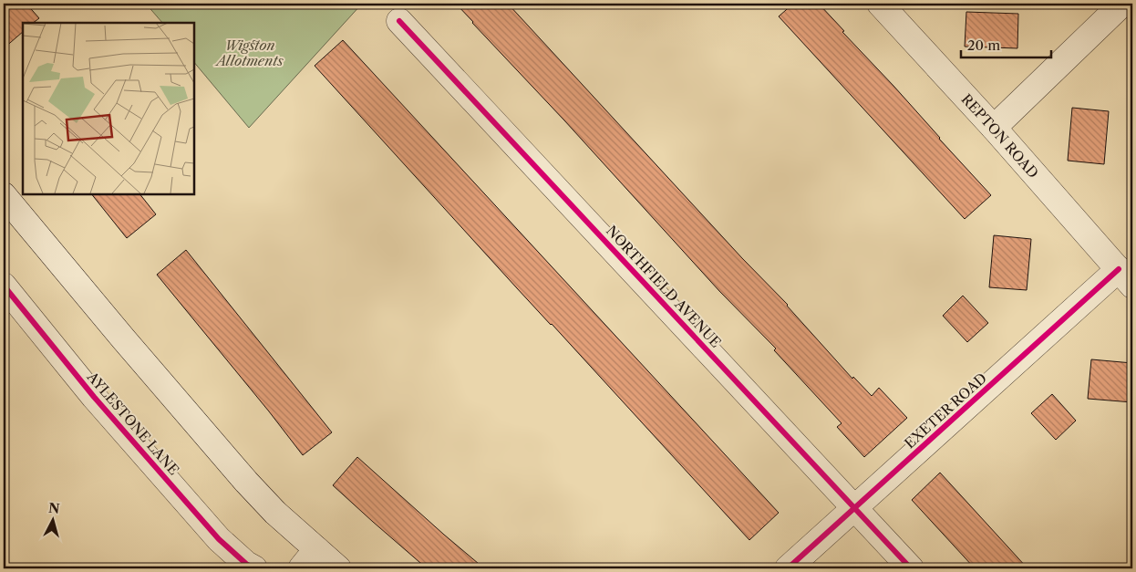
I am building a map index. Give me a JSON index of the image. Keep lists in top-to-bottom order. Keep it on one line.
{"streets":{"street":["REPTON ROAD","NORTHFIELD AVENUE","EXETER ROAD","AYLESTONE LANE"]},"crossings":[["REPTON ROAD","EXETER ROAD"],["NORTHFIELD AVENUE","EXETER ROAD"]],"parks":["Wigston Allotments"],"scale_bar":"20 m","north":"top"}
